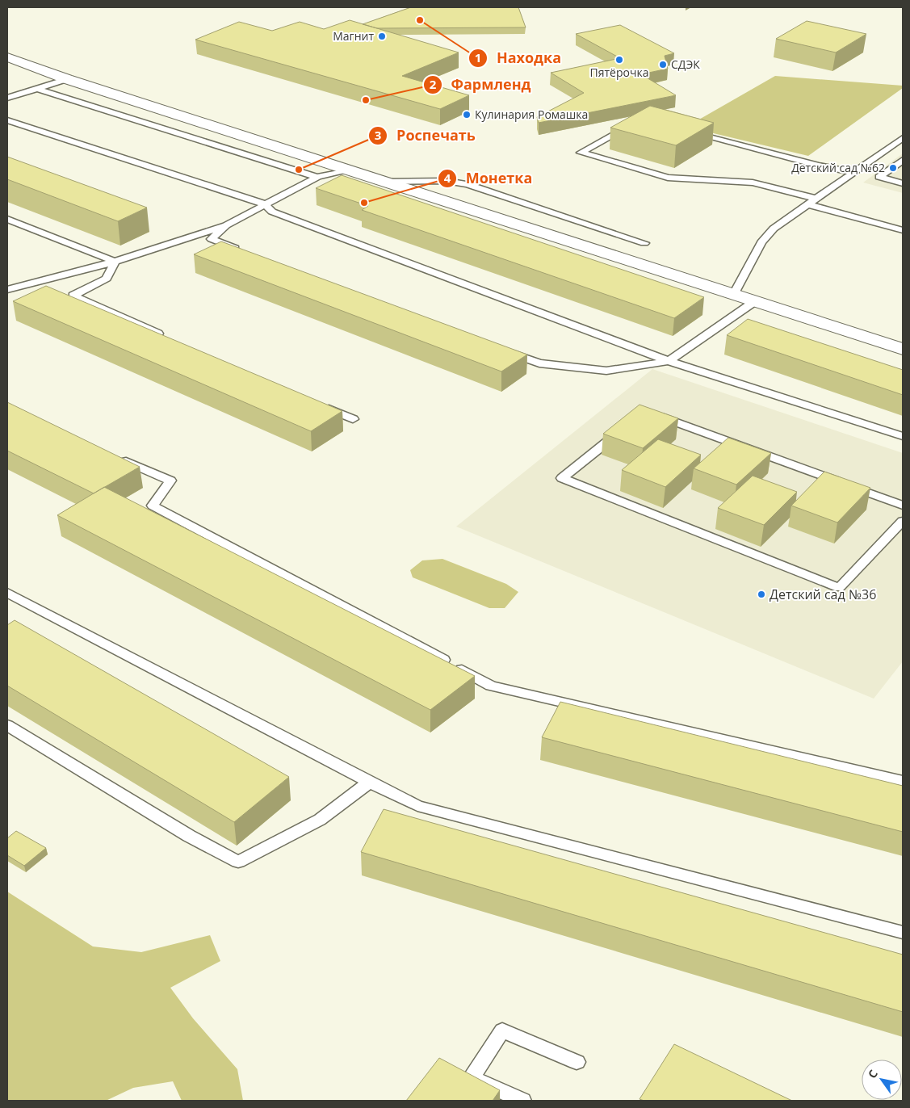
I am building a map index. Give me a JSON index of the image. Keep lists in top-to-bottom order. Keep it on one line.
{"places":["Находка","Магнит","Пятёрочка","СДЭК","Фармленд","Кулинария Ромашка","Детский сад №62","Роспечать","Монетка","Детский сад №36"],"north":"top left"}
